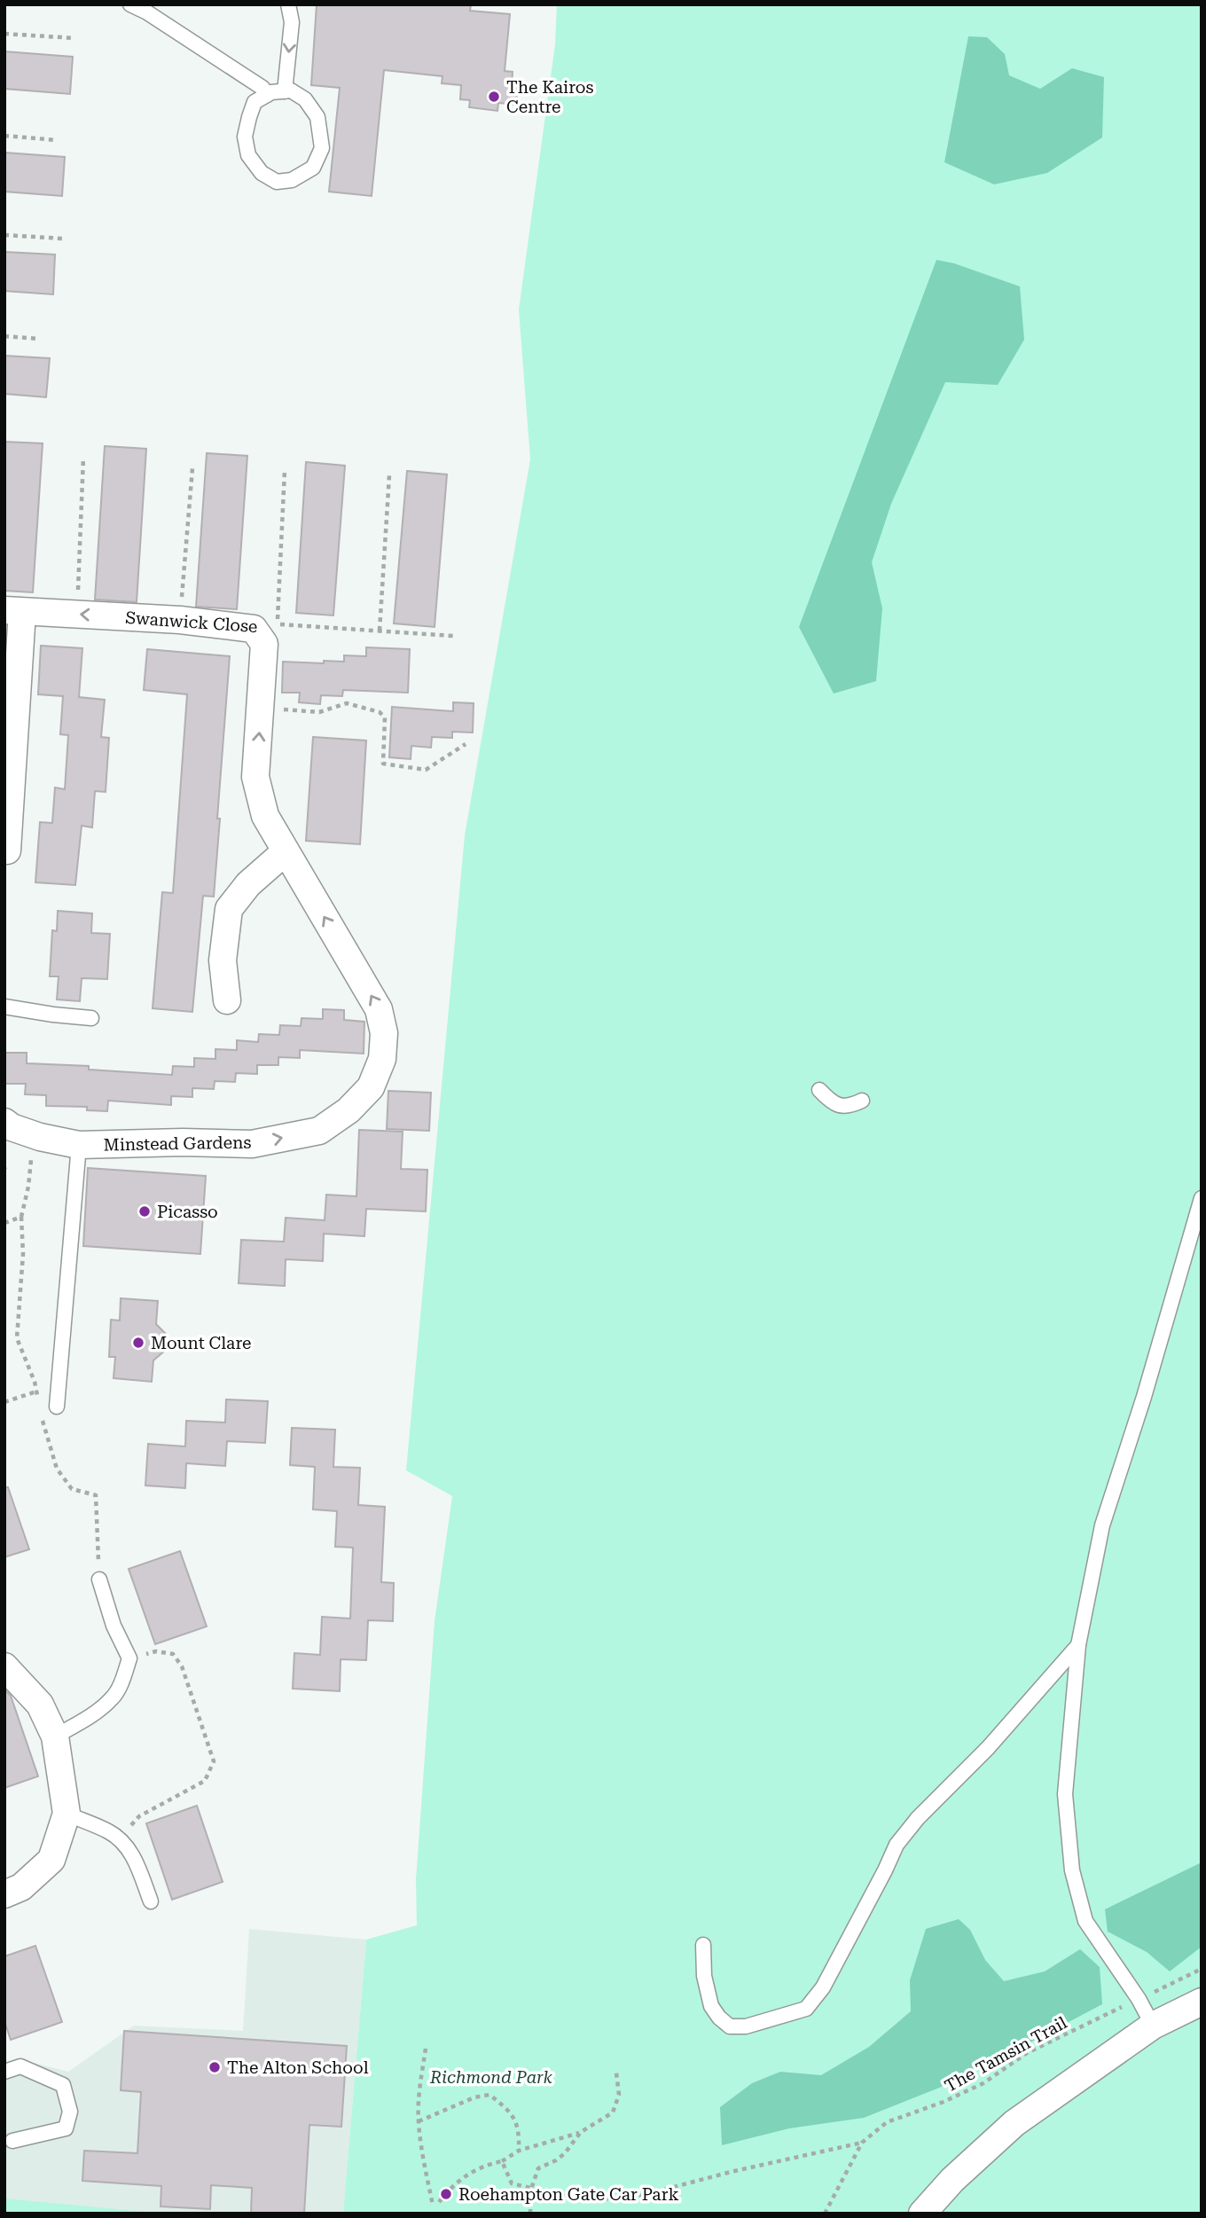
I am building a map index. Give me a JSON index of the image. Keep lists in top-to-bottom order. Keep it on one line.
{"streets":{"street":["Swanwick Close","Minstead Gardens"],"path":["The Tamsin Trail"]},"crossings":[["Swanwick Close","Minstead Gardens"]],"parks":["Richmond Park"],"places":["The Kairos Centre","Picasso","Mount Clare","The Alton School","Roehampton Gate Car Park"]}
